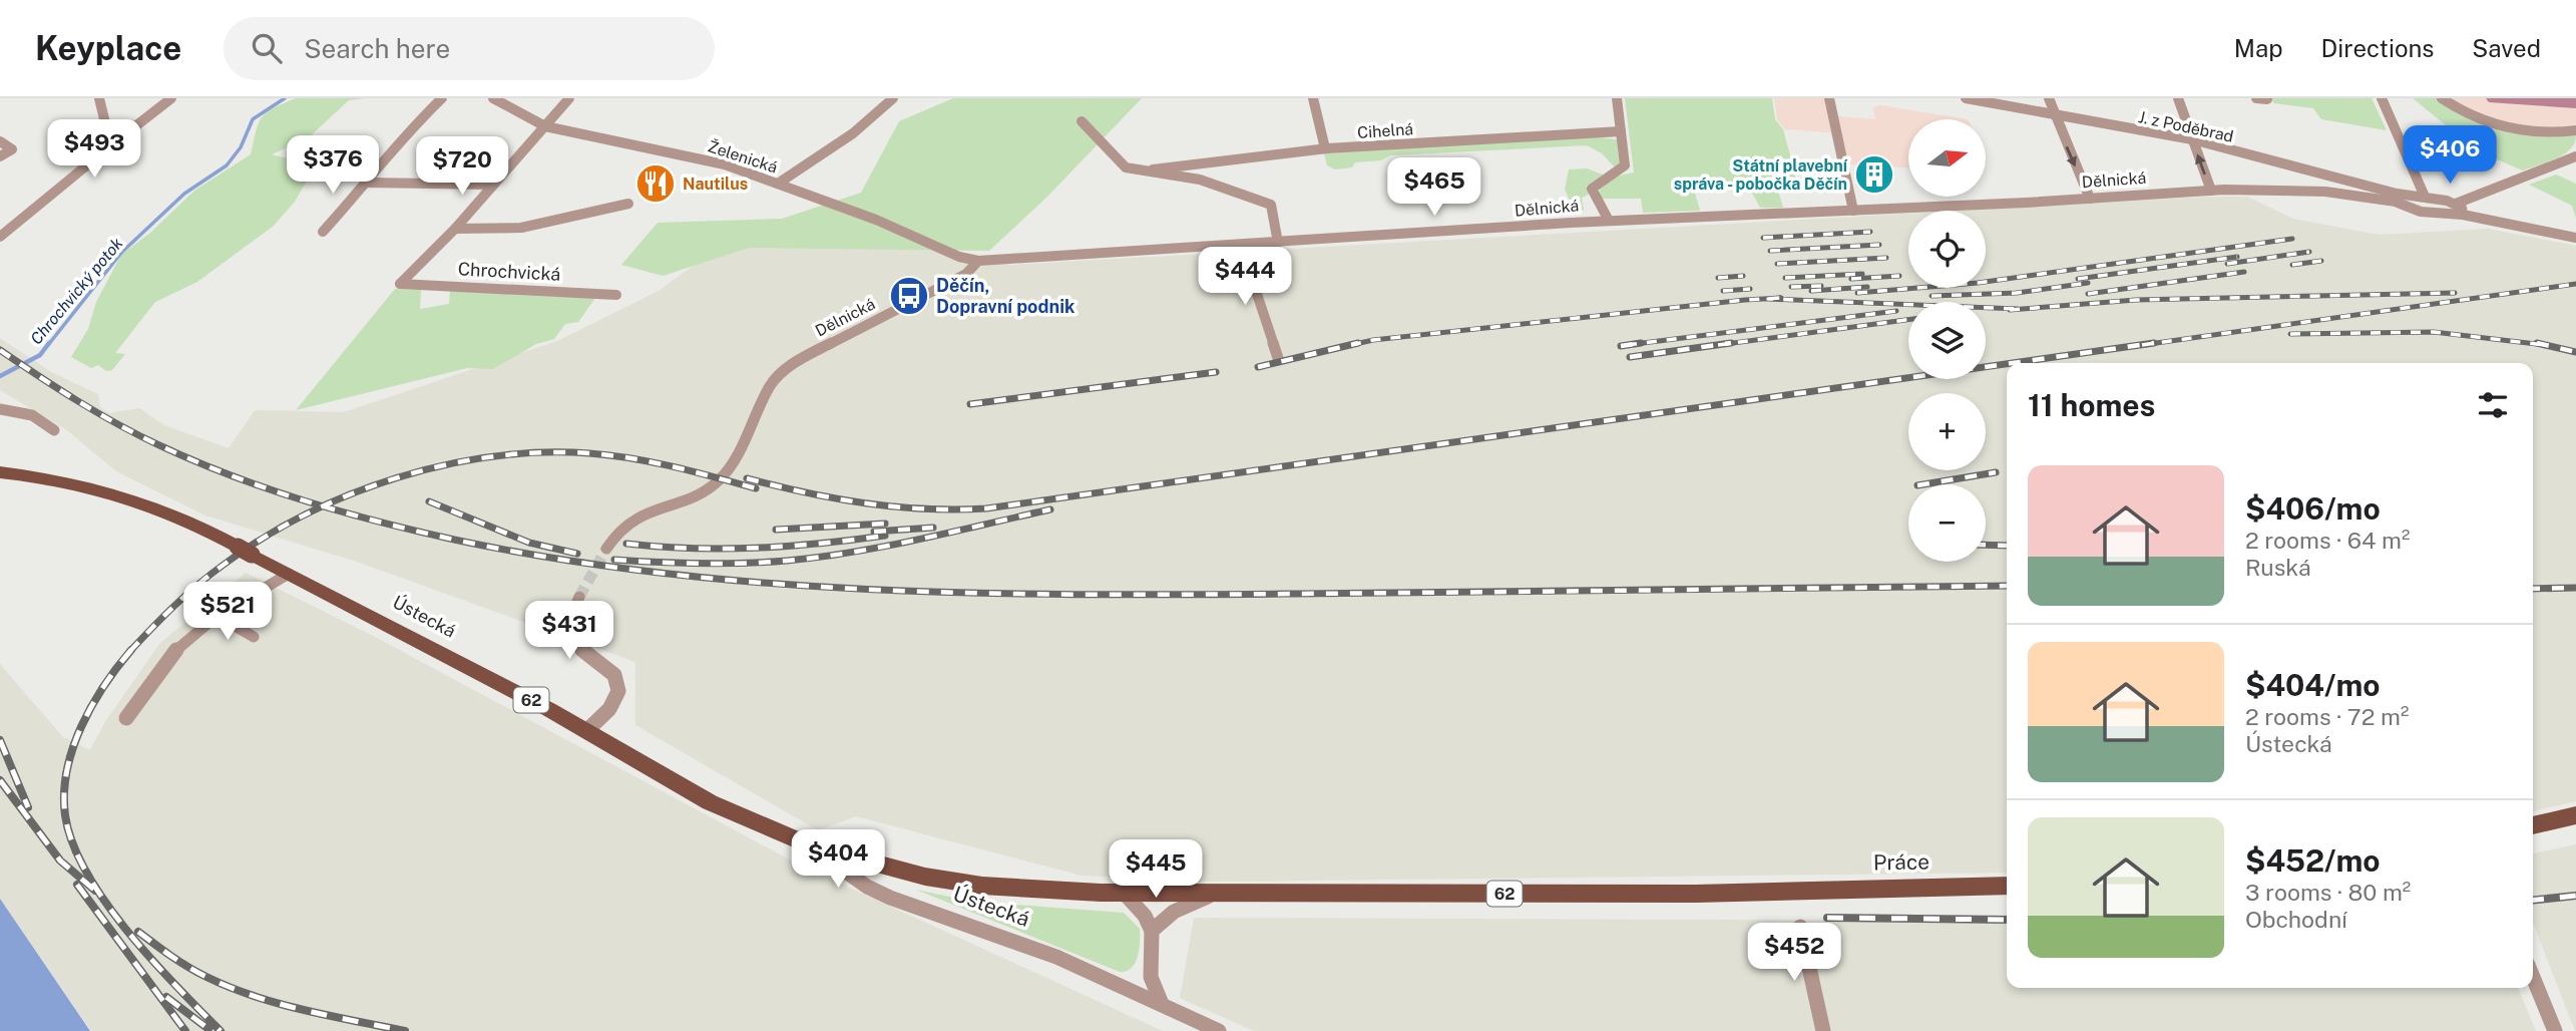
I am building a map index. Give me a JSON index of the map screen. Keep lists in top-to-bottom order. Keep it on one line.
{"streets":{"main road":["Ústecká","62","Práce"],"street":["J. z Poděbrad","Cihelná","Želenická","Dělnická","Chrochvická"]},"crossings":[["J. z Poděbrad","Dělnická"],["Želenická","Dělnická"],["Ústecká","Práce"]],"water":["Chrochvický potok"],"places":{"building":["Státní plavební správa - pobočka Děčín"],"restaurant":["Nautilus"],"bus stop":["Děčín, Dopravní podnik"]},"north":"right","page":{"header":"Keyplace","search":"Search here","nav":["Map","Directions","Saved"],"map_buttons":["+","−"],"price":["$493","$406","$376","$720","$465","$444","$521","$431","$404","$445","$452"],"heading":"11 homes","list":[{"name":"$406/mo","note":"2 rooms · 64 m² · Ruská"},{"name":"$404/mo","note":"2 rooms · 72 m² · Ústecká"},{"name":"$452/mo","note":"3 rooms · 80 m² · Obchodní"}]}}
